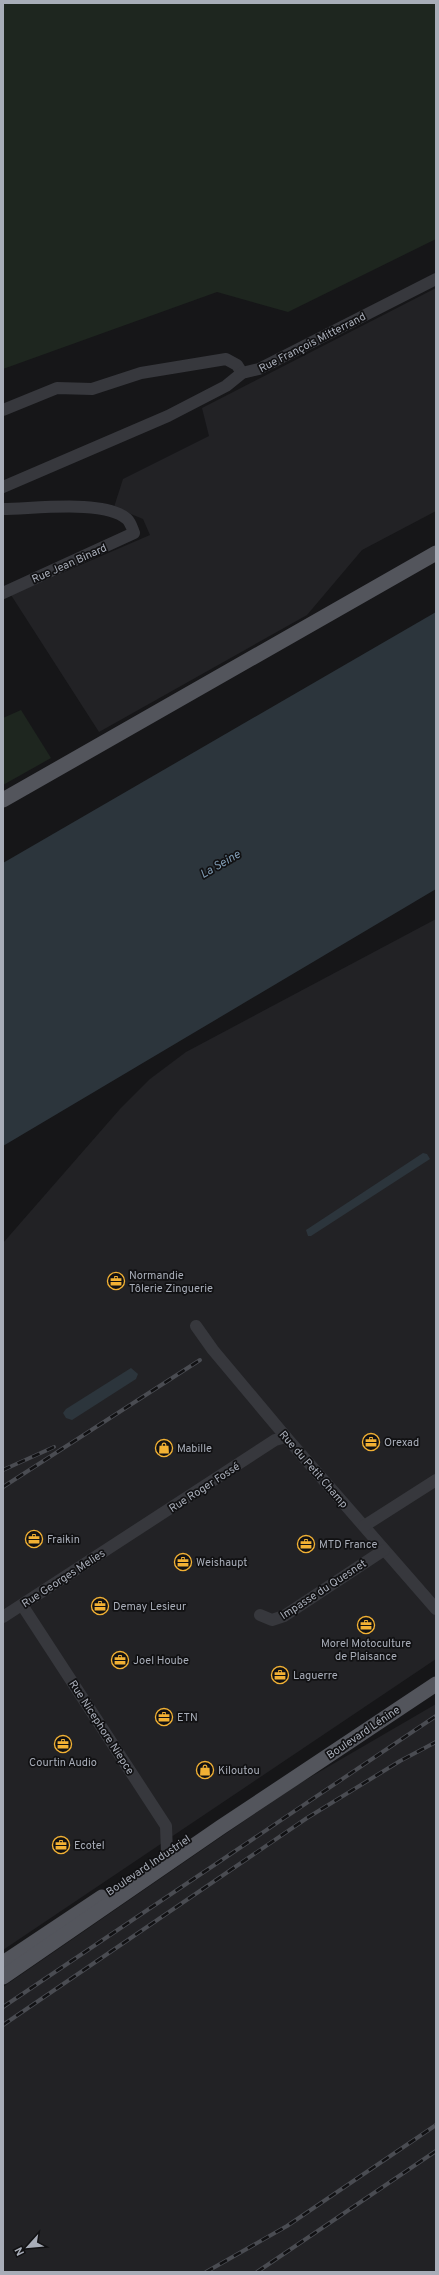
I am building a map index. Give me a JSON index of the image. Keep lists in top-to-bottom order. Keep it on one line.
{"streets":{"main road":["Boulevard Lénine","Boulevard Industriel"],"street":["Rue François Mitterrand","Rue Jean Binard","Rue du Petit Champ","Rue Roger Fossé","Rue Georges Melies","Impasse du Quesnet","Rue Nicephore Niepce"]},"crossings":[["Rue du Petit Champ","Rue Roger Fossé"],["Rue du Petit Champ","Impasse du Quesnet"],["Rue Roger Fossé","Rue Georges Melies"],["Rue Georges Melies","Rue Nicephore Niepce"],["Rue Nicephore Niepce","Boulevard Industriel"],["Boulevard Lénine","Boulevard Industriel"]],"water":["La Seine"],"places":{"office":["Normandie Tôlerie Zinguerie","Orexad","Fraikin","MTD France","Weishaupt","Demay Lesieur","Morel Motoculture de Plaisance","Joel Hoube","Laguerre","ETN","Courtin Audio","Ecotel"],"shop":["Mabille","Kiloutou"]},"north":"bottom left"}
